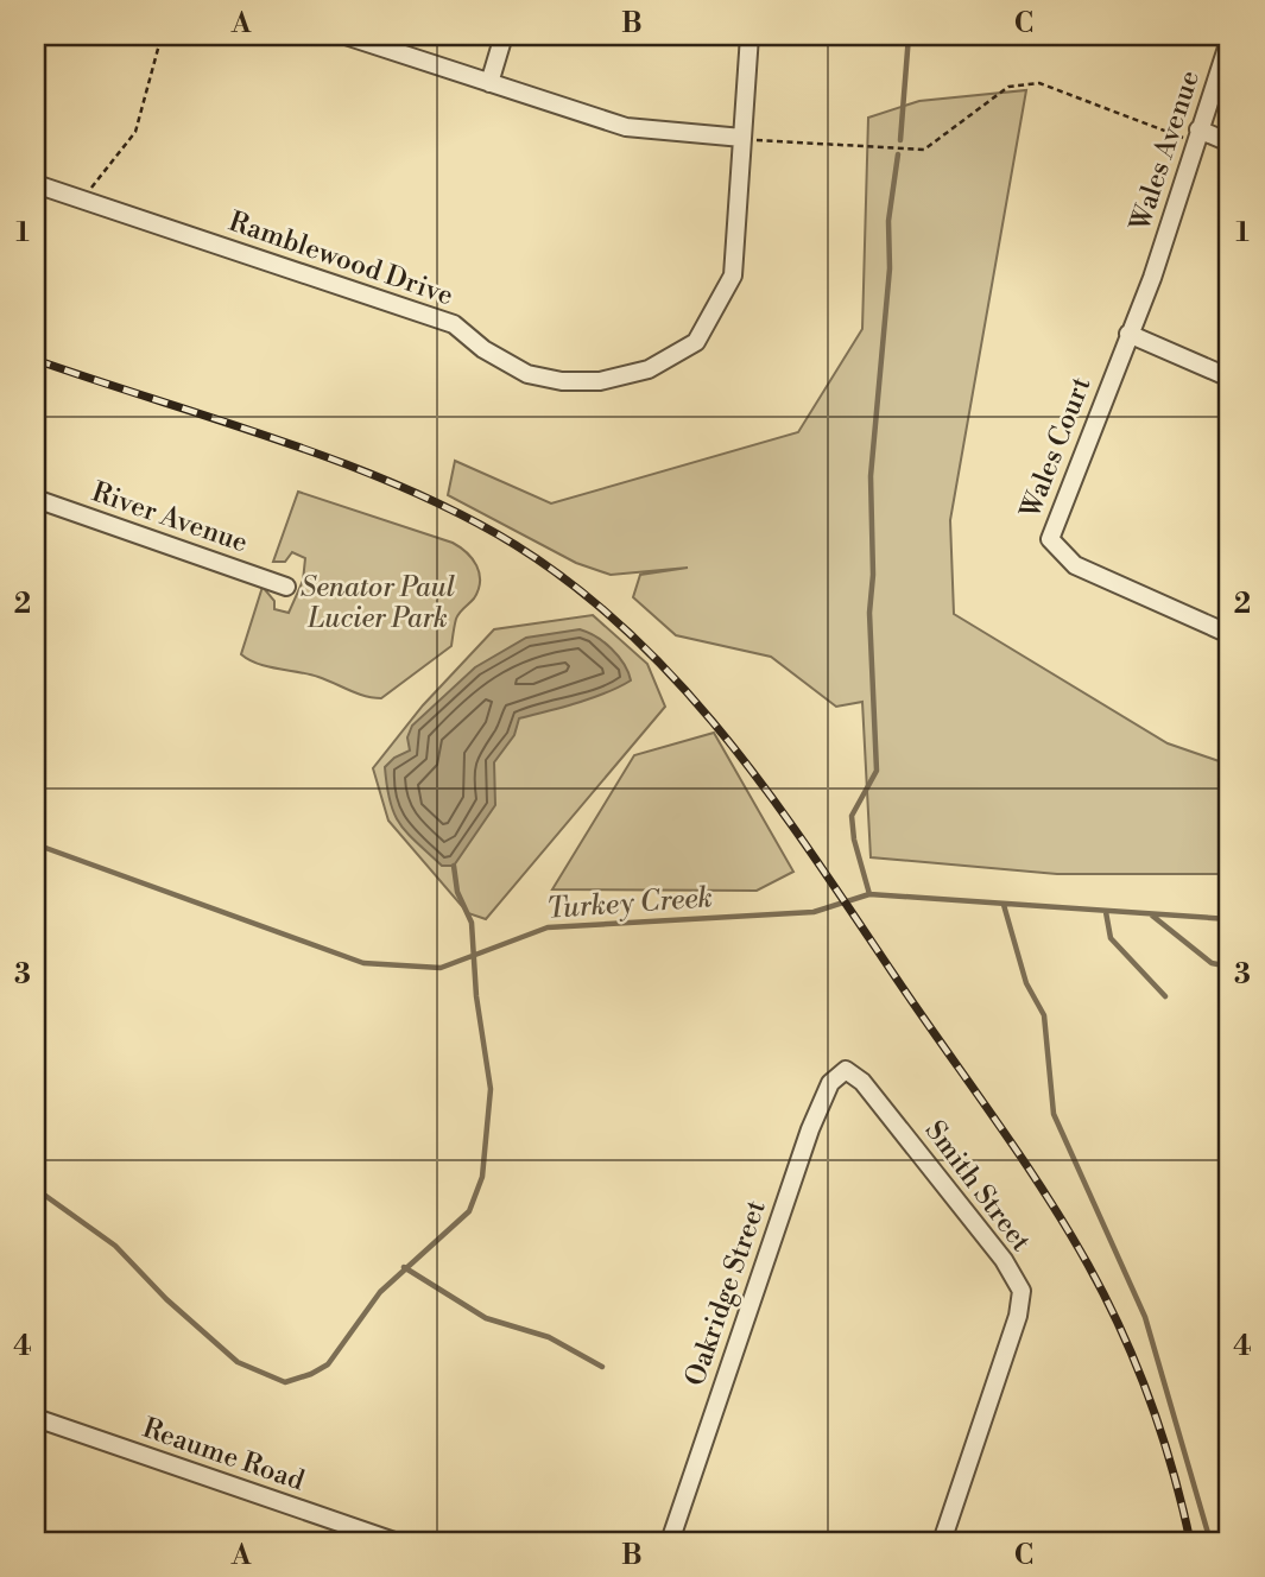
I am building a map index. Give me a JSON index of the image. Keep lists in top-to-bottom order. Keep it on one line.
{"streets":{"street":["Wales Avenue","Ramblewood Drive","Wales Court","River Avenue","Smith Street","Oakridge Street","Reaume Road"]},"crossings":[["Wales Avenue","Wales Court"],["Smith Street","Oakridge Street"]],"water":["Turkey Creek"],"parks":["Senator Paul Lucier Park"],"grid":{"columns":["A","B","C"],"rows":["1","2","3","4"]}}
